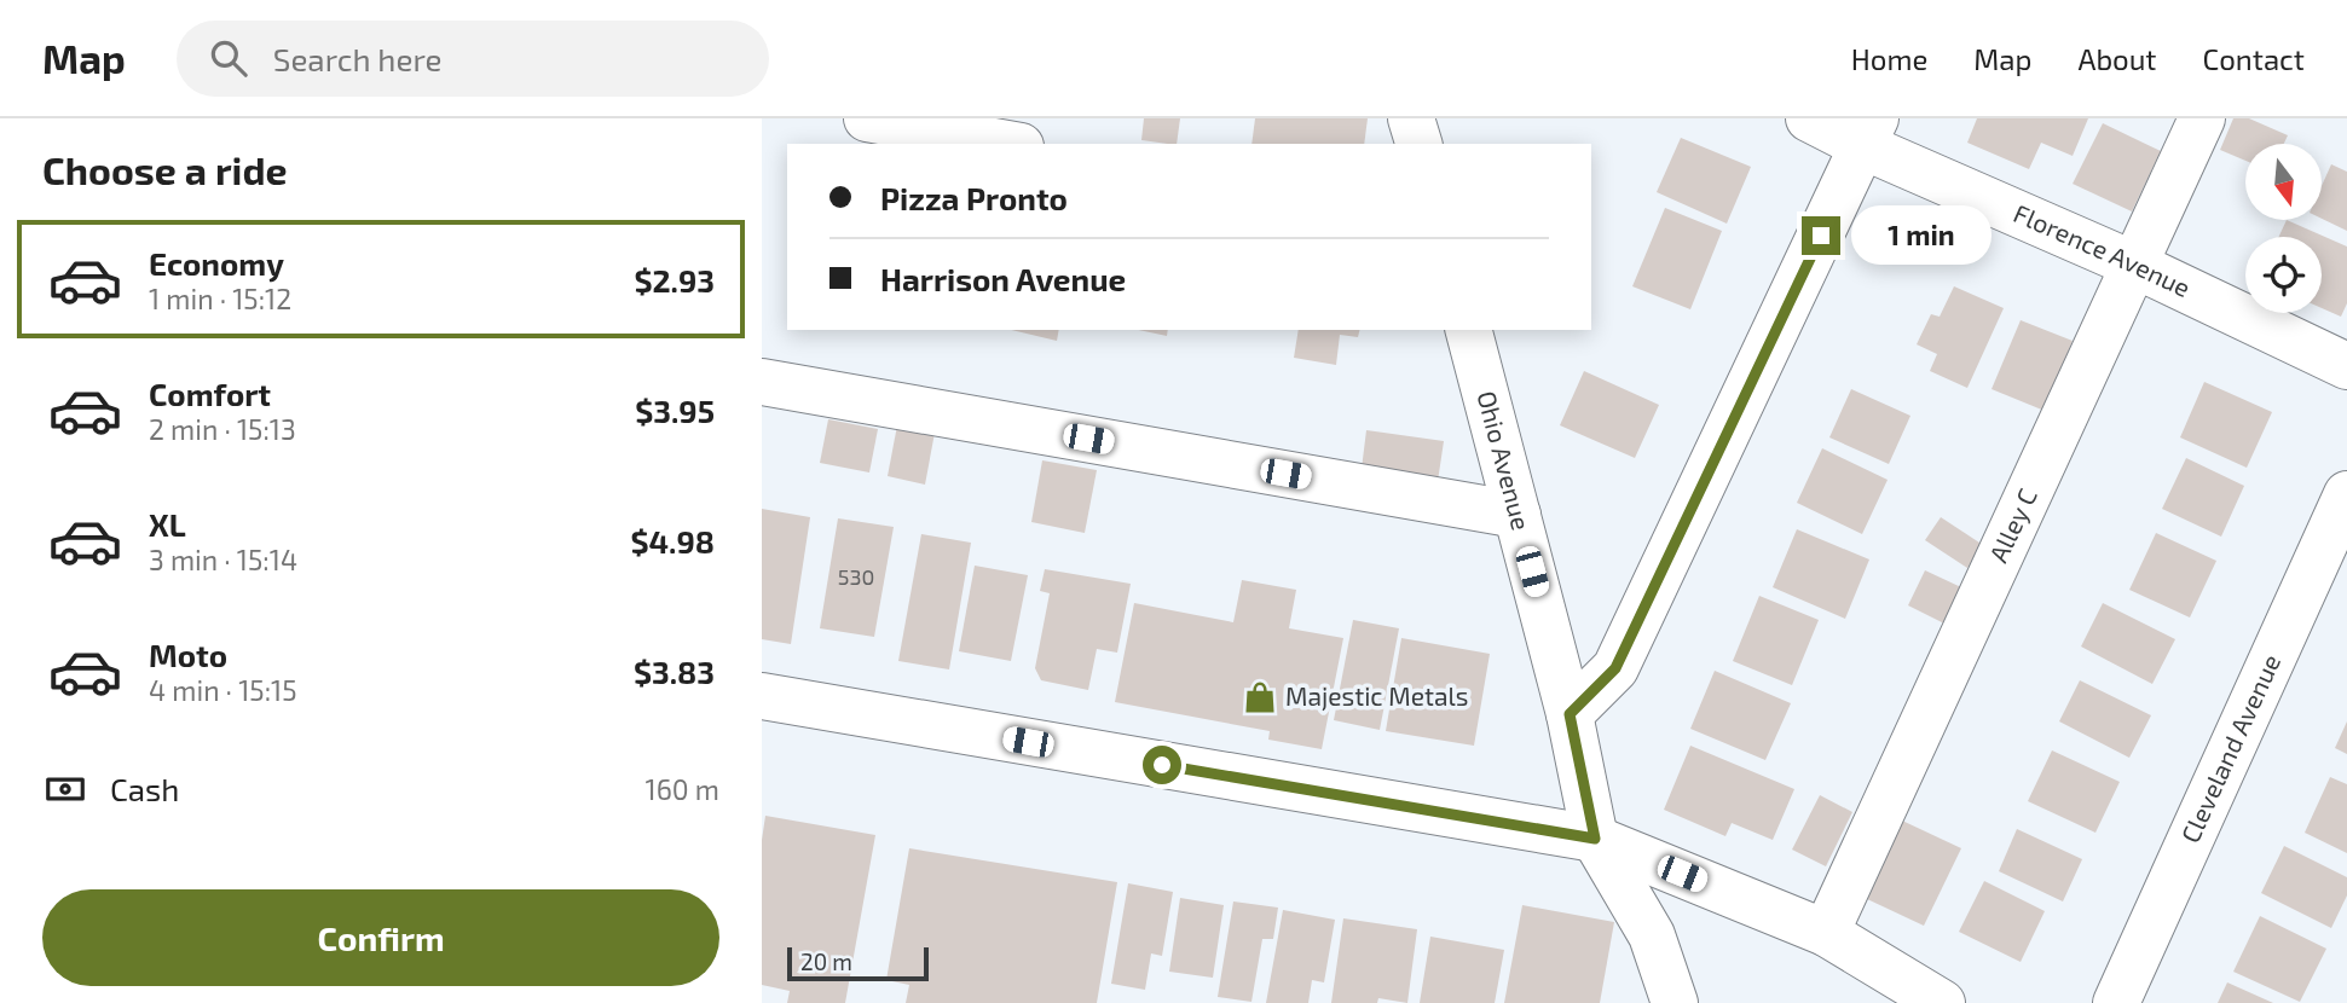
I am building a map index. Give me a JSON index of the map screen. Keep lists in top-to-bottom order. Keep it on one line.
{"streets":{"street":["Florence Avenue","Ohio Avenue","Alley C","Cleveland Avenue"]},"crossings":[["Florence Avenue","Alley C"]],"places":{"shop":["Majestic Metals"]},"house_numbers":["530"],"scale_bar":"20 m","north":"bottom","page":{"header":"Map","search":"Search here","nav":["Home","Map","About","Contact"],"heading":"Choose a ride","banner":["Pizza Pronto","Harrison Avenue"],"bubble":"1 min","list":[{"name":"Economy","note":"1 min · 15:12","value":"$2.93"},{"name":"Comfort","note":"2 min · 15:13","value":"$3.95"},{"name":"XL","note":"3 min · 15:14","value":"$4.98"},{"name":"Moto","note":"4 min · 15:15","value":"$3.83"}],"pay":["Cash","160 m"],"buttons":"Confirm","scale":"20 m"}}
